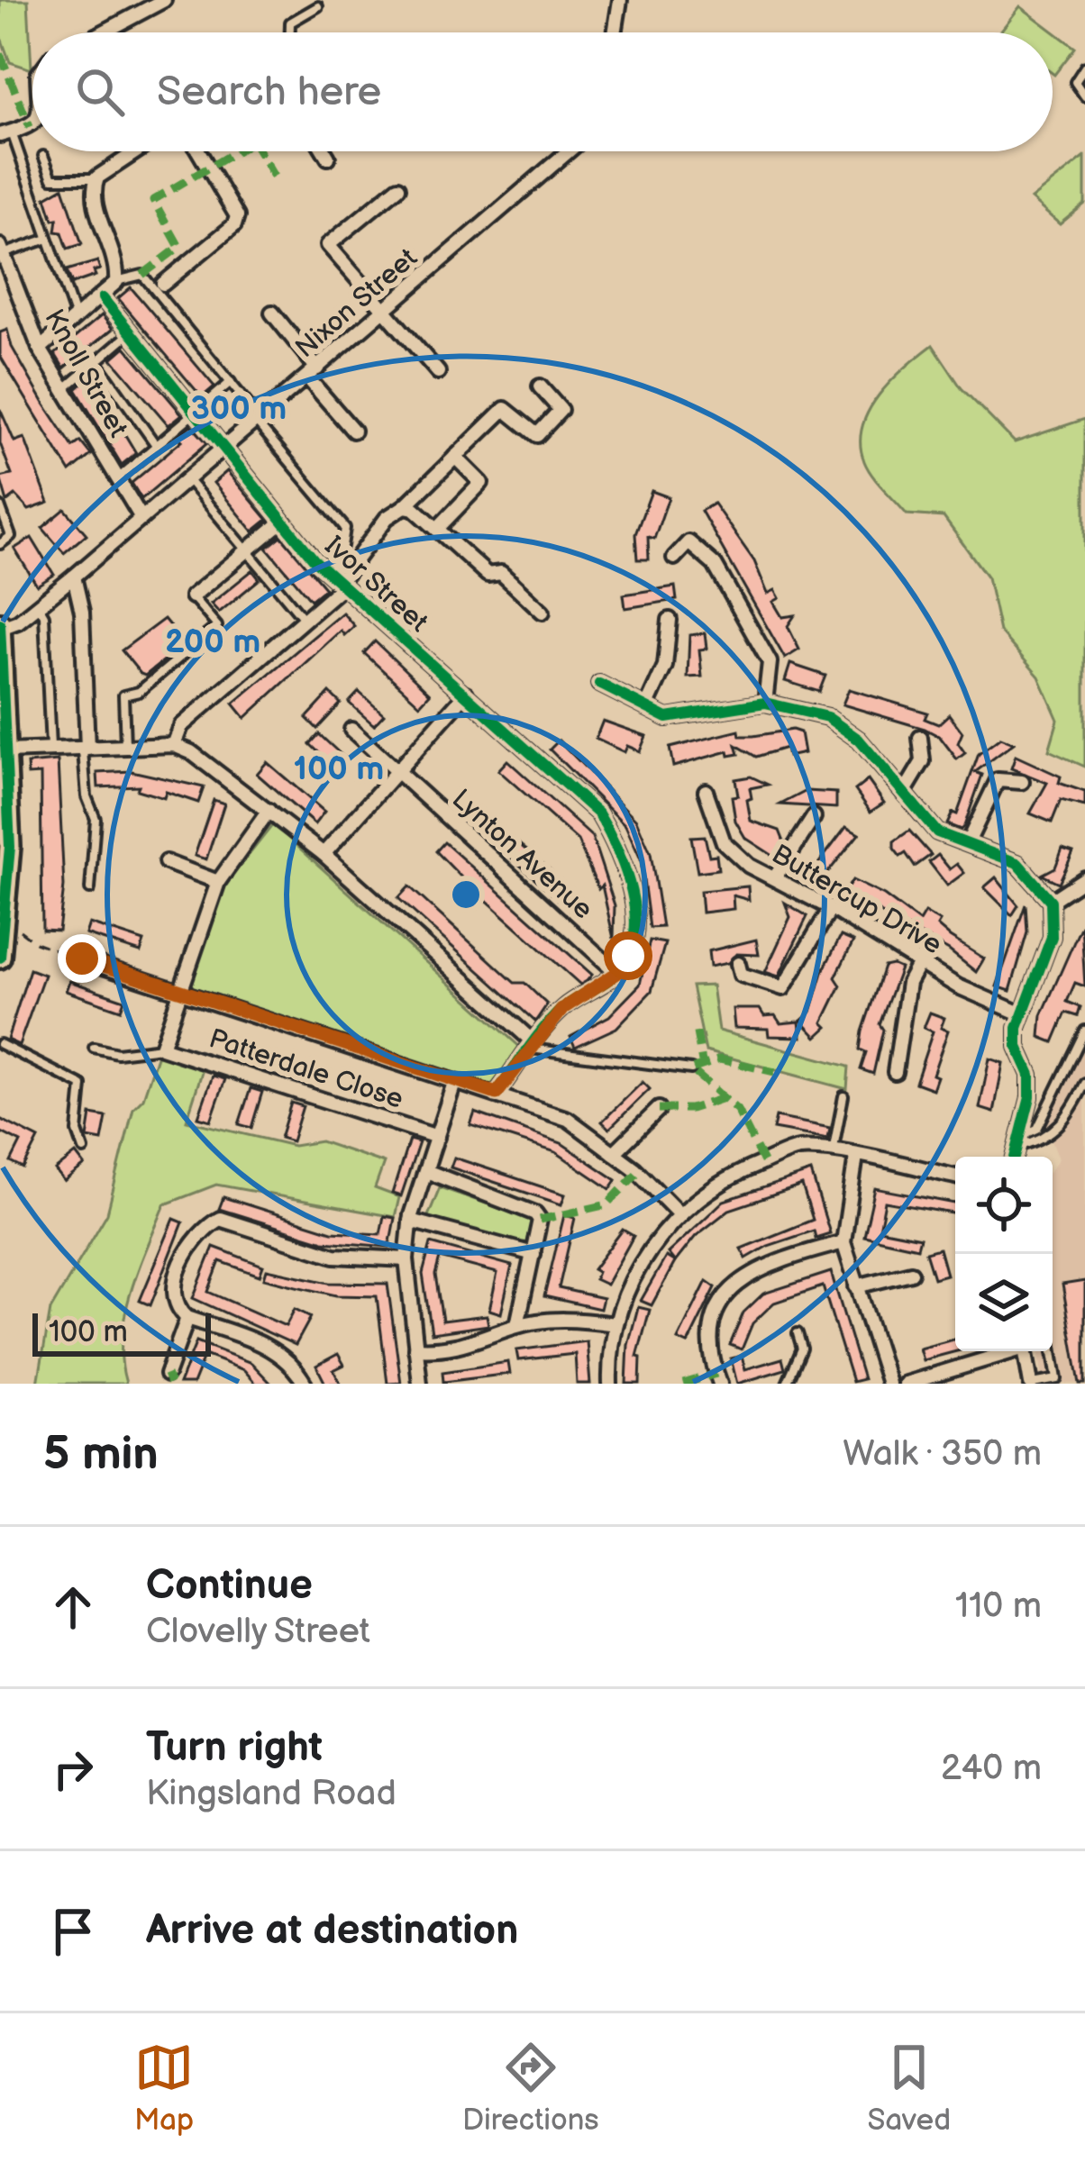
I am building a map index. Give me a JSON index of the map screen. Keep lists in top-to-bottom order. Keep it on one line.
{"streets":{"street":["Nixon Street","Knoll Street","Ivor Street","Lynton Avenue","Buttercup Drive","Patterdale Close"]},"crossings":[["Nixon Street","Knoll Street"],["Nixon Street","Ivor Street"],["Ivor Street","Lynton Avenue"]],"scale_bar":"100 m","page":{"search":"Search here","scale":"100 m","heading":["5 min","Walk · 350 m"],"list":[["Continue","Clovelly Street","110 m"],["Turn right","Kingsland Road","240 m"],"Arrive at destination"],"nav":["Map","Directions","Saved"]},"rings":["300 m","200 m","100 m"]}
